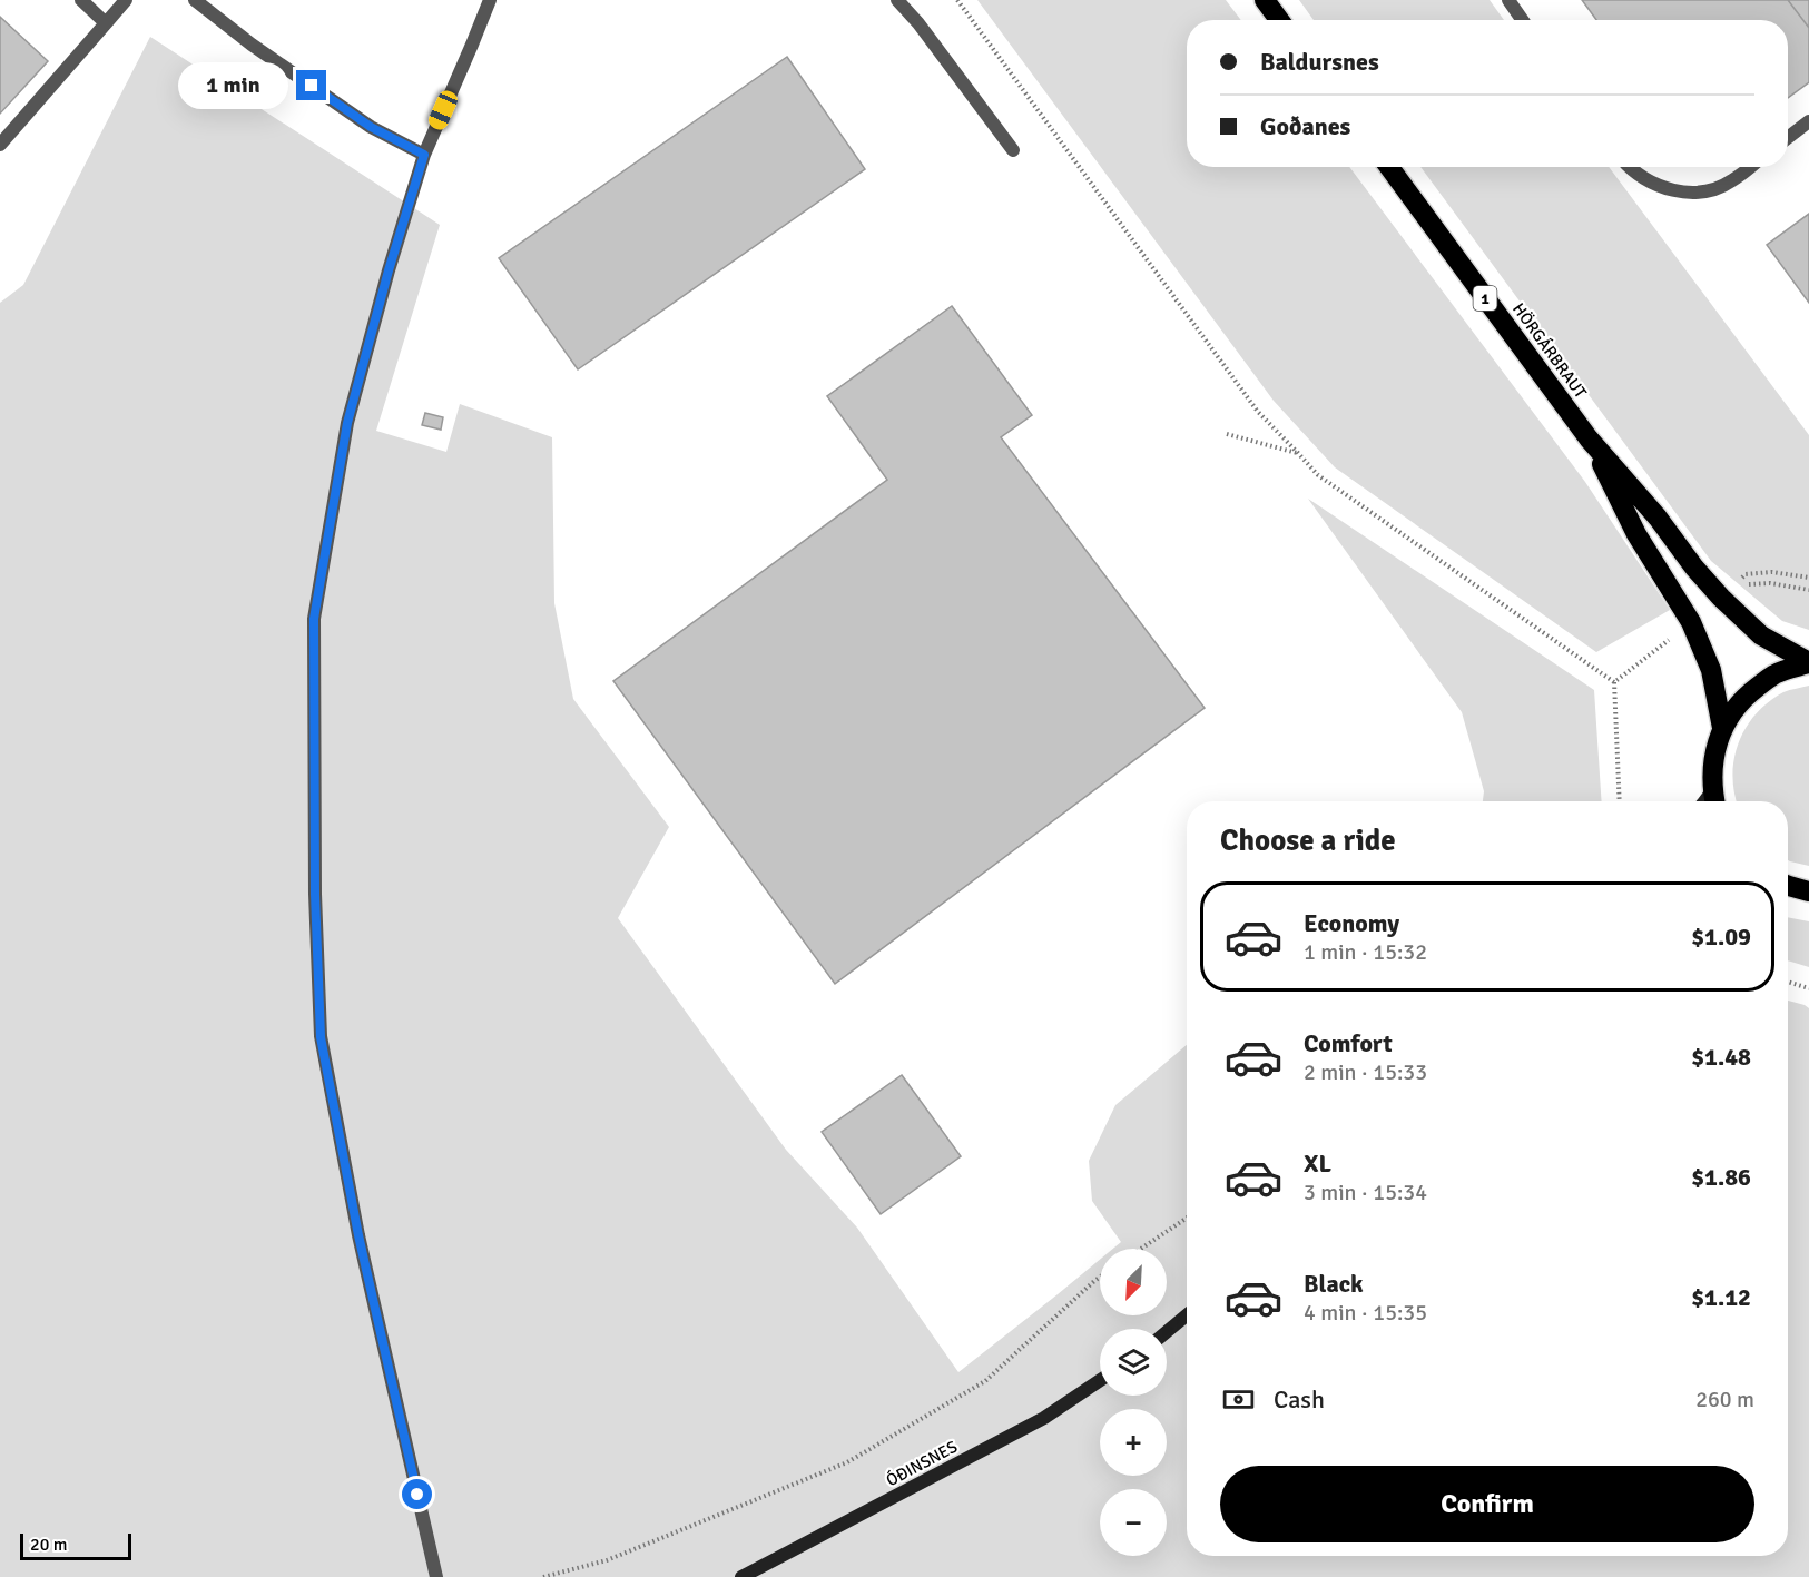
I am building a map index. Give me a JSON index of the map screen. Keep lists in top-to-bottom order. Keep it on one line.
{"streets":{"highway":["1","HÖRGÁRBRAUT"],"street":["ÓÐINSNES"]},"crossings":[["1","HÖRGÁRBRAUT"]],"scale_bar":"20 m","north":"bottom left","page":{"banner":["Baldursnes","Goðanes"],"bubble":"1 min","heading":"Choose a ride","list":[{"name":"Economy","note":"1 min · 15:32","value":"$1.09"},{"name":"Comfort","note":"2 min · 15:33","value":"$1.48"},{"name":"XL","note":"3 min · 15:34","value":"$1.86"},{"name":"Black","note":"4 min · 15:35","value":"$1.12"}],"map_buttons":["+","−"],"pay":["Cash","260 m"],"buttons":"Confirm","scale":"20 m"}}
